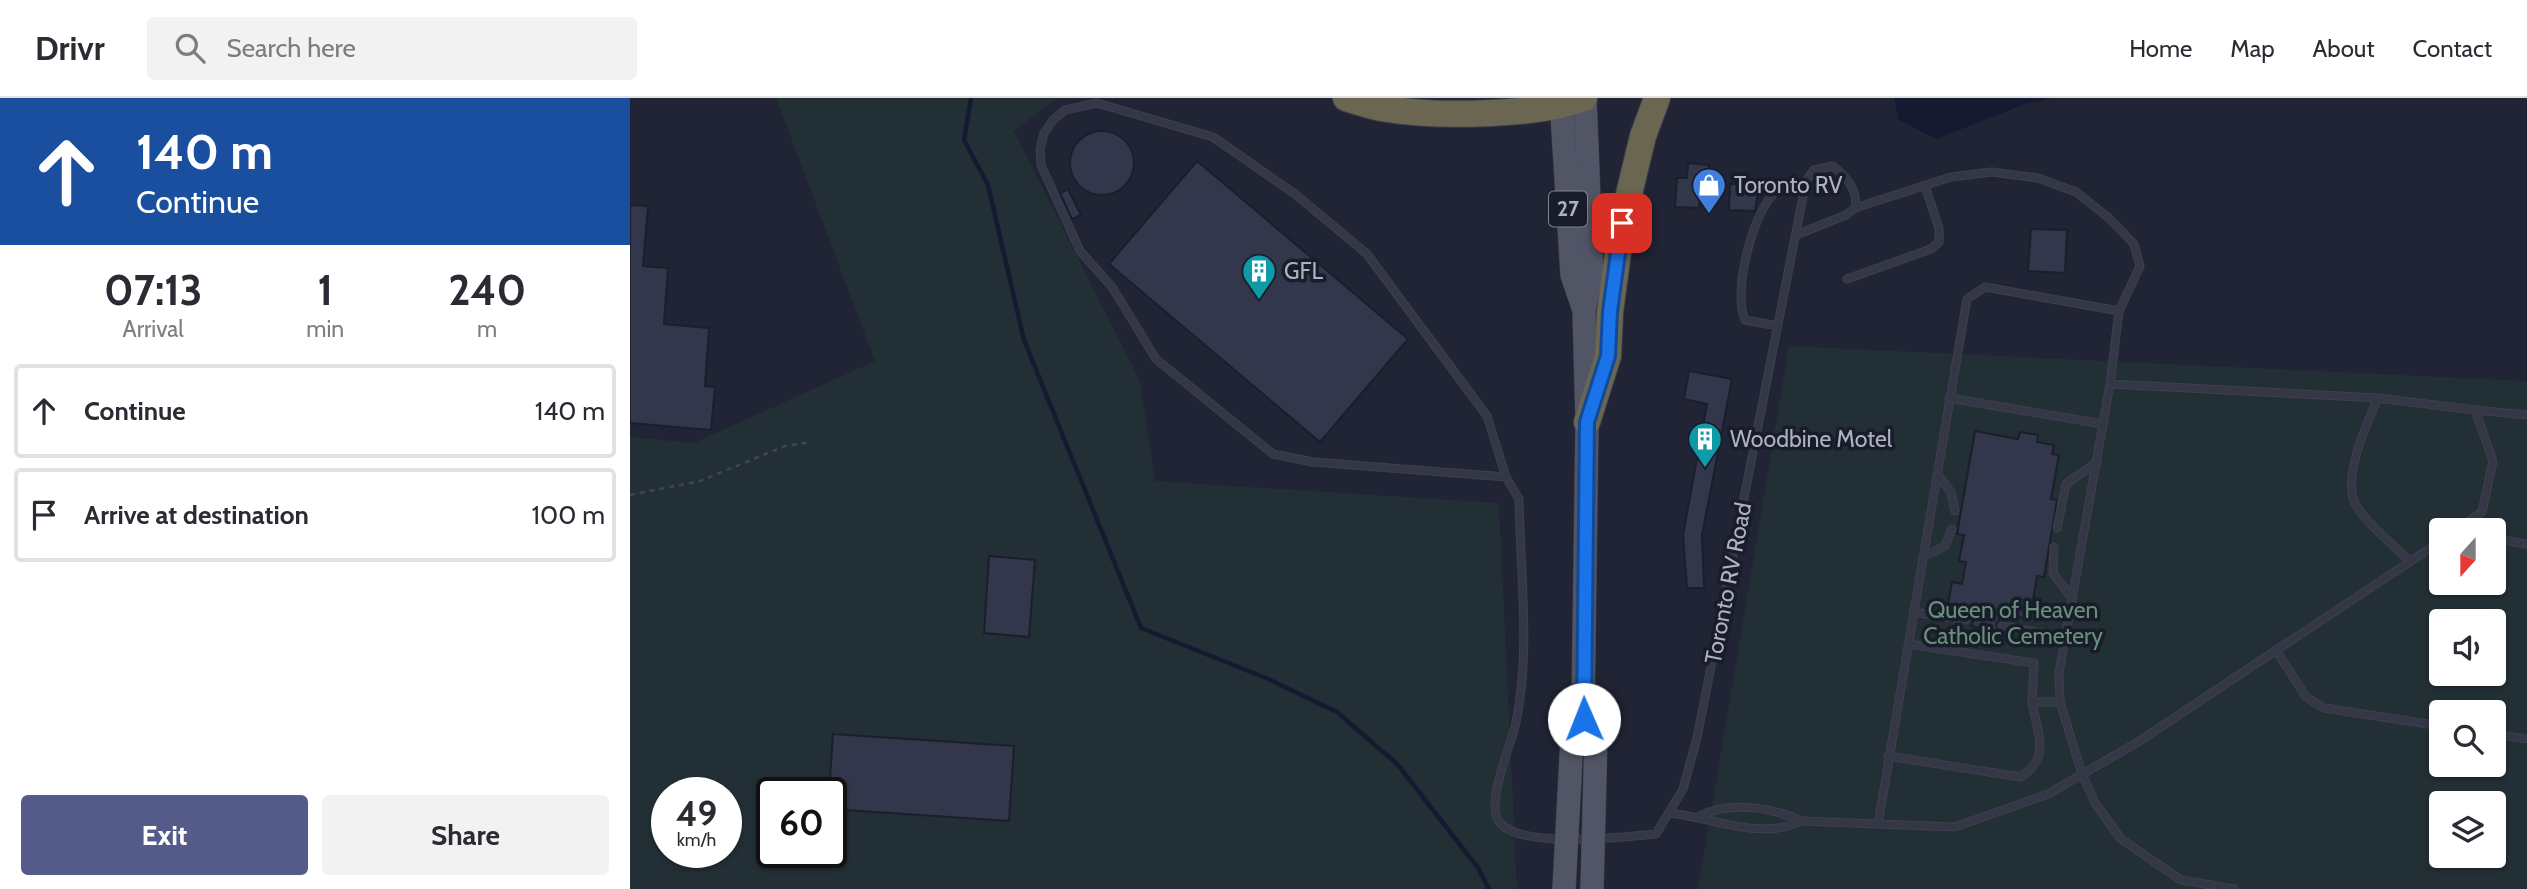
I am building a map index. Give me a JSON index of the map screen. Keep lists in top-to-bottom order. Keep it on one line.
{"streets":{"main road":["27"],"lane":["Toronto RV Road"]},"crossings":[["27","Toronto RV Road"]],"parks":["Queen of Heaven Catholic Cemetery"],"places":{"shop":["Toronto RV"],"building":["GFL","Woodbine Motel"]},"north":"bottom","page":{"header":"Drivr","search":"Search here","nav":["Home","Map","About","Contact"],"turn":["140 m","Continue"],"eta":["07:13","Arrival","1","min","240","m"],"list":[{"name":"Continue","value":"140 m"},{"name":"Arrive at destination","value":"100 m"}],"speed":"49 km/h","limit":"60","buttons":["Exit","Share"]}}
